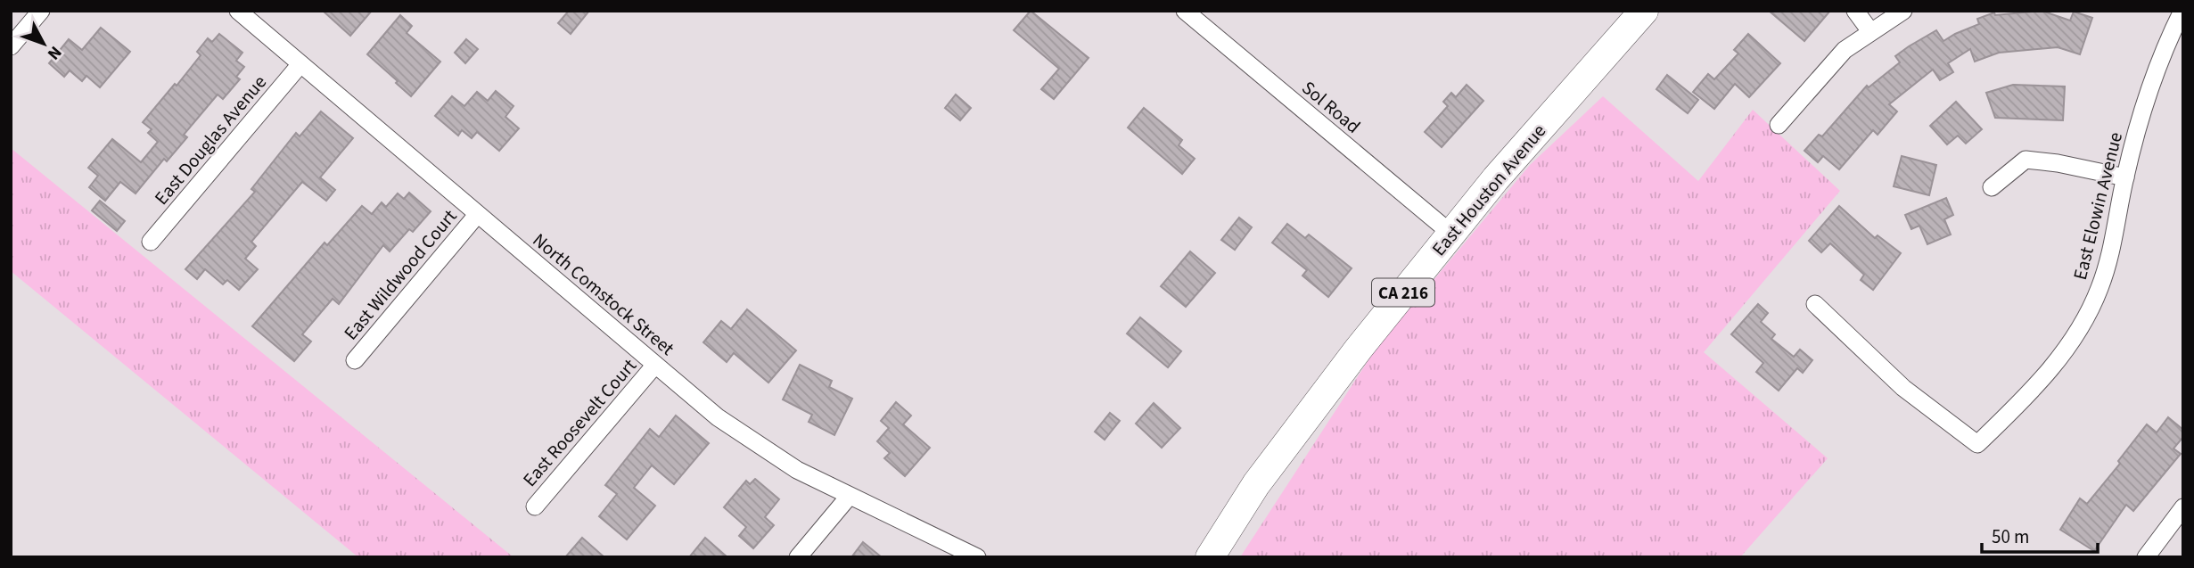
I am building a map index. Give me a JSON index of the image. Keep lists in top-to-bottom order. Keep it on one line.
{"streets":{"main road":["East Houston Avenue","CA 216"],"street":["Sol Road","East Douglas Avenue","East Elowin Avenue","East Wildwood Court","North Comstock Street","East Roosevelt Court"]},"crossings":[["Sol Road","East Houston Avenue"],["East Douglas Avenue","North Comstock Street"],["East Wildwood Court","North Comstock Street"],["North Comstock Street","East Roosevelt Court"]],"scale_bar":"50 m","north":"bottom right"}
